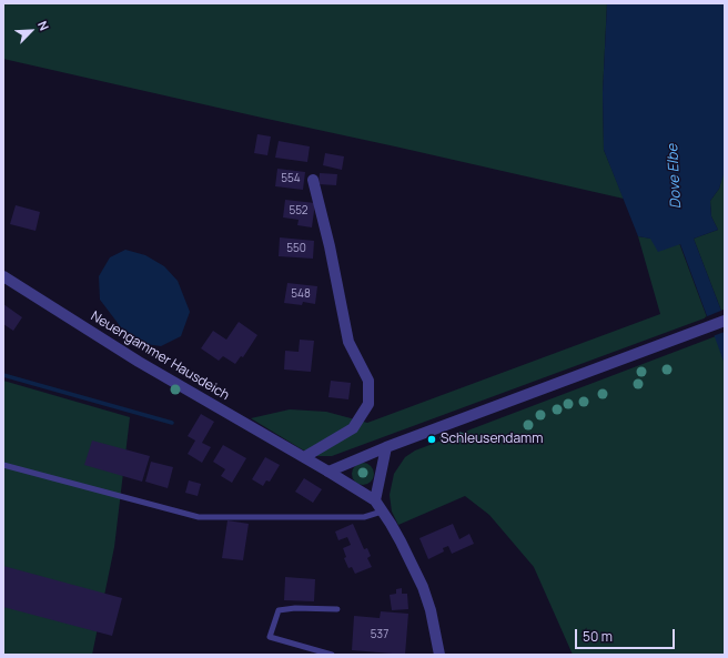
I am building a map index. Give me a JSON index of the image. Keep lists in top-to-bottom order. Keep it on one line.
{"streets":{"street":["Neuengammer Hausdeich"]},"water":["Dove Elbe"],"places":["Schleusendamm"],"house_numbers":["554","552","550","548","537"],"scale_bar":"50 m","north":"top right"}
